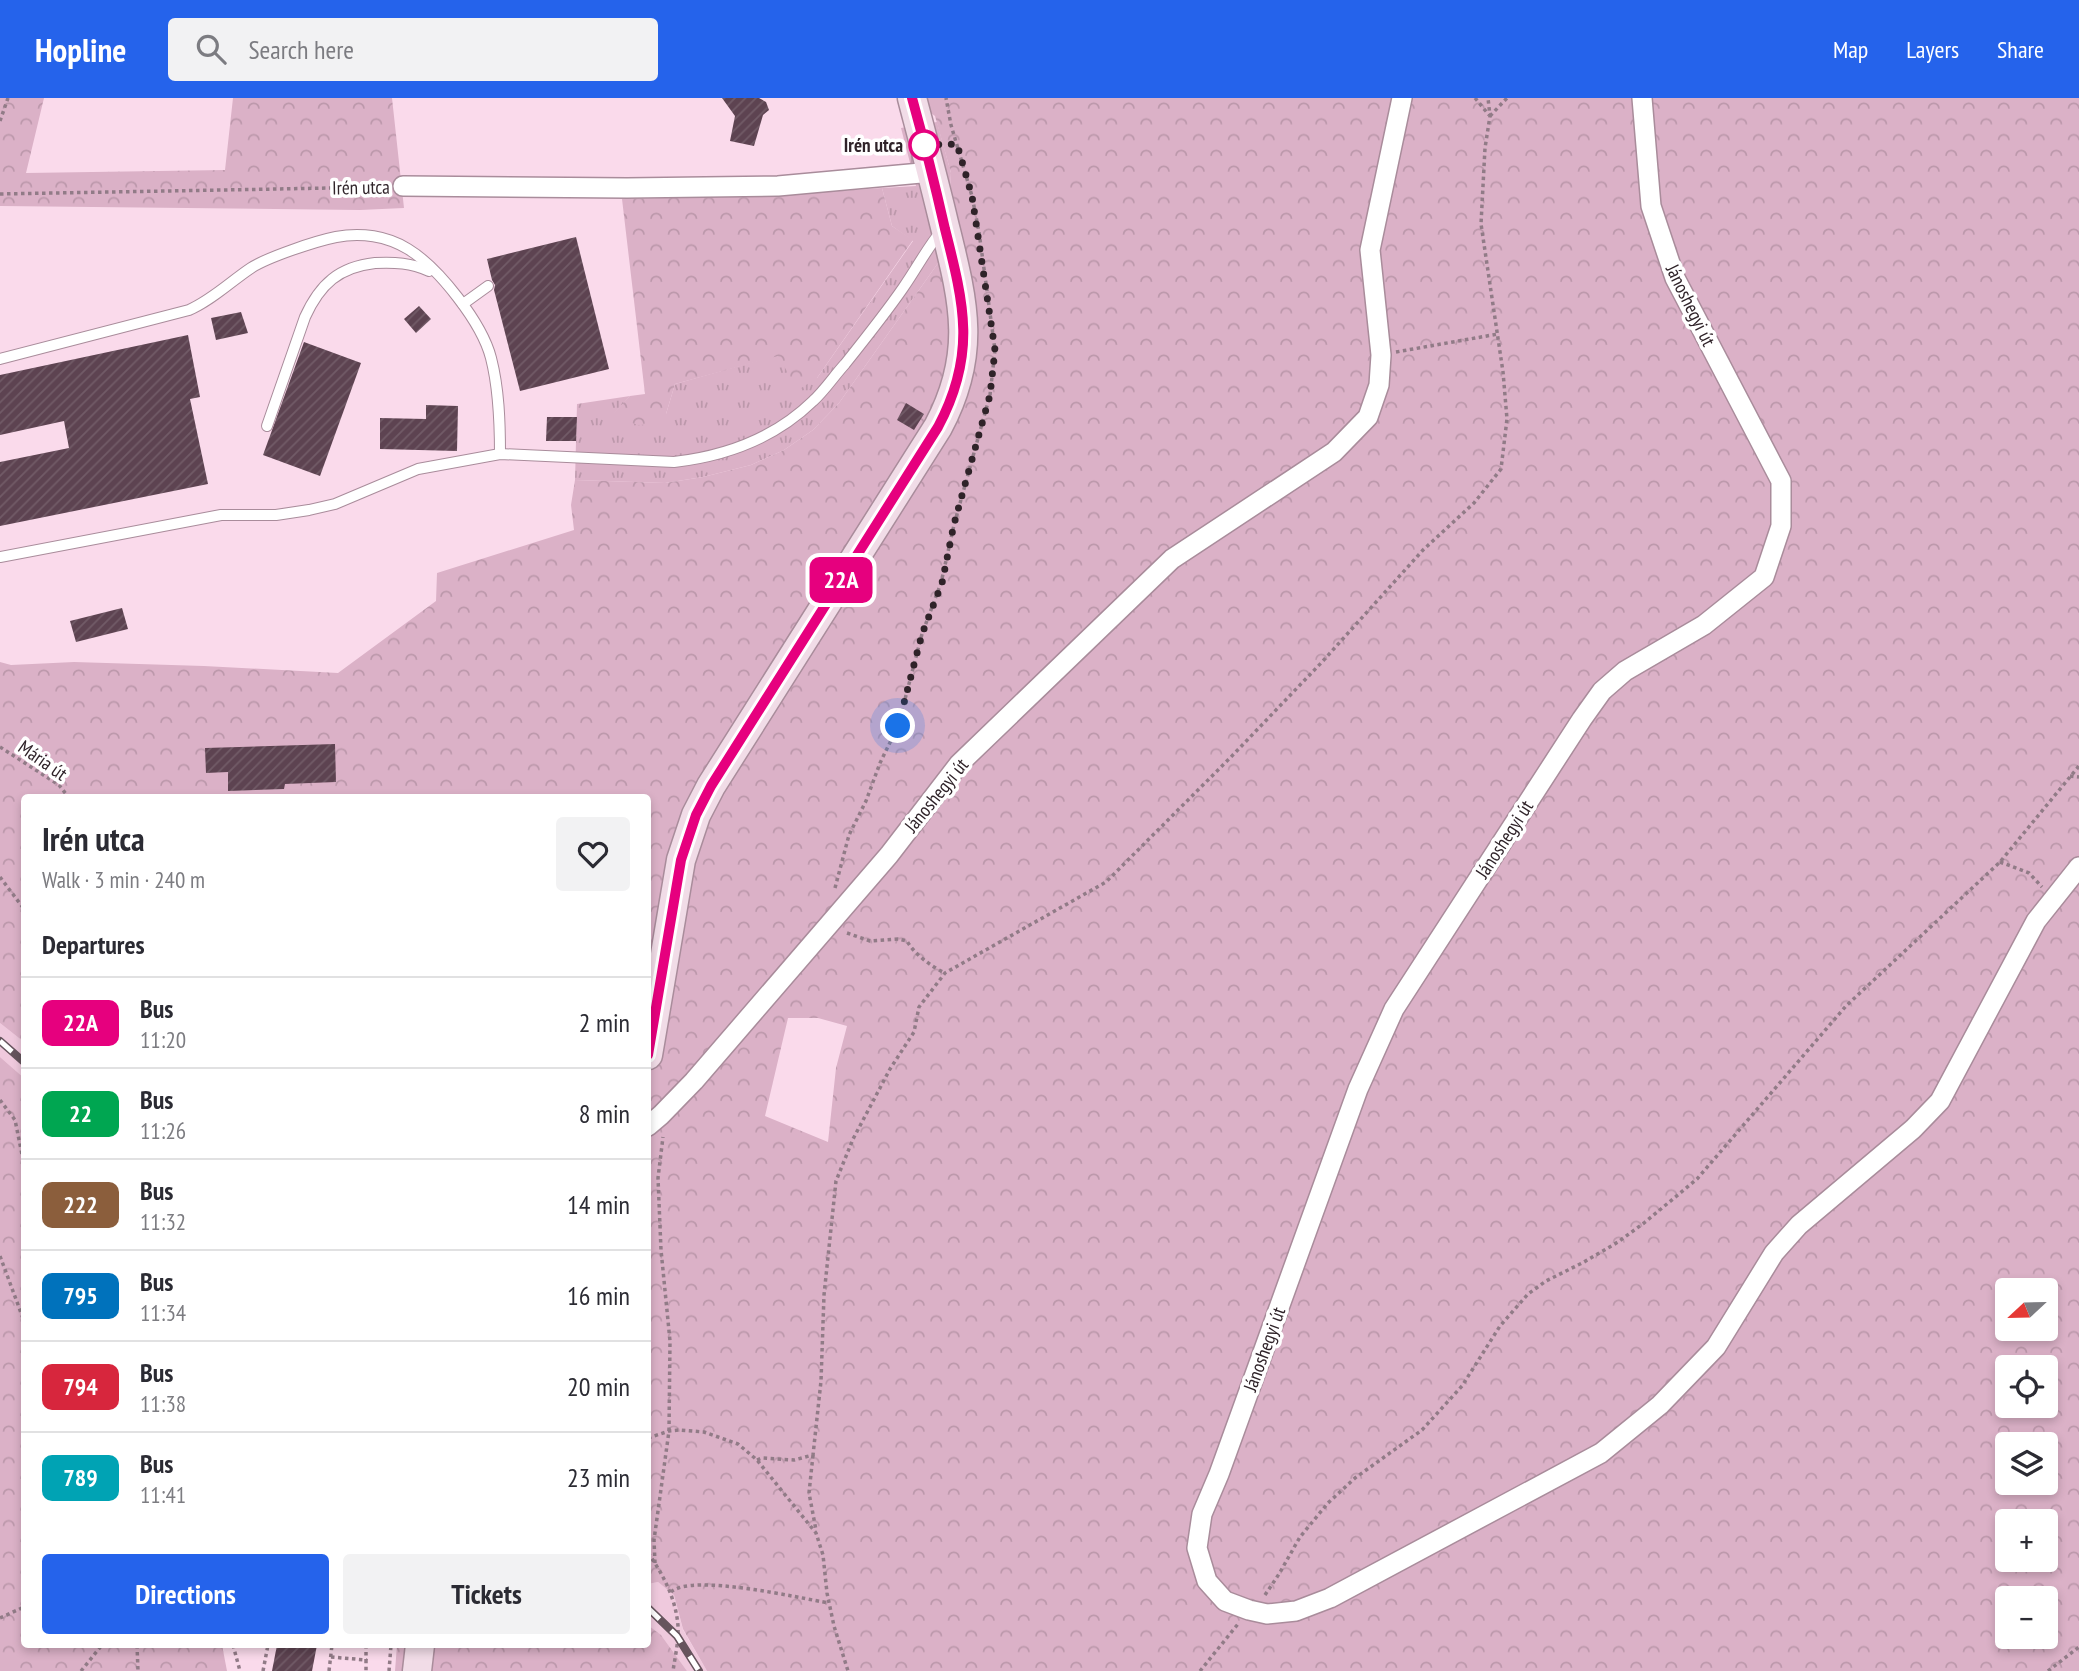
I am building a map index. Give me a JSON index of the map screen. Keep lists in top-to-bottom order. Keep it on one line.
{"streets":{"street":["Irén utca","Jánoshegyi út"],"path":["Mária út"]},"places":["Irén utca"],"lines":["bus line 22A"],"north":"left","page":{"header":"Hopline","search":"Search here","nav":["Map","Layers","Share"],"on_map":"22A","heading":[["Irén utca","Walk · 3 min · 240 m"],"Departures"],"list":[{"mark":"22A","name":"Bus","note":"11:20","value":"2 min"},{"mark":"22","name":"Bus","note":"11:26","value":"8 min"},{"mark":"222","name":"Bus","note":"11:32","value":"14 min"},{"mark":"795","name":"Bus","note":"11:34","value":"16 min"},{"mark":"794","name":"Bus","note":"11:38","value":"20 min"},{"mark":"789","name":"Bus","note":"11:41","value":"23 min"}],"map_buttons":["+","−"],"buttons":["Directions","Tickets"]}}
